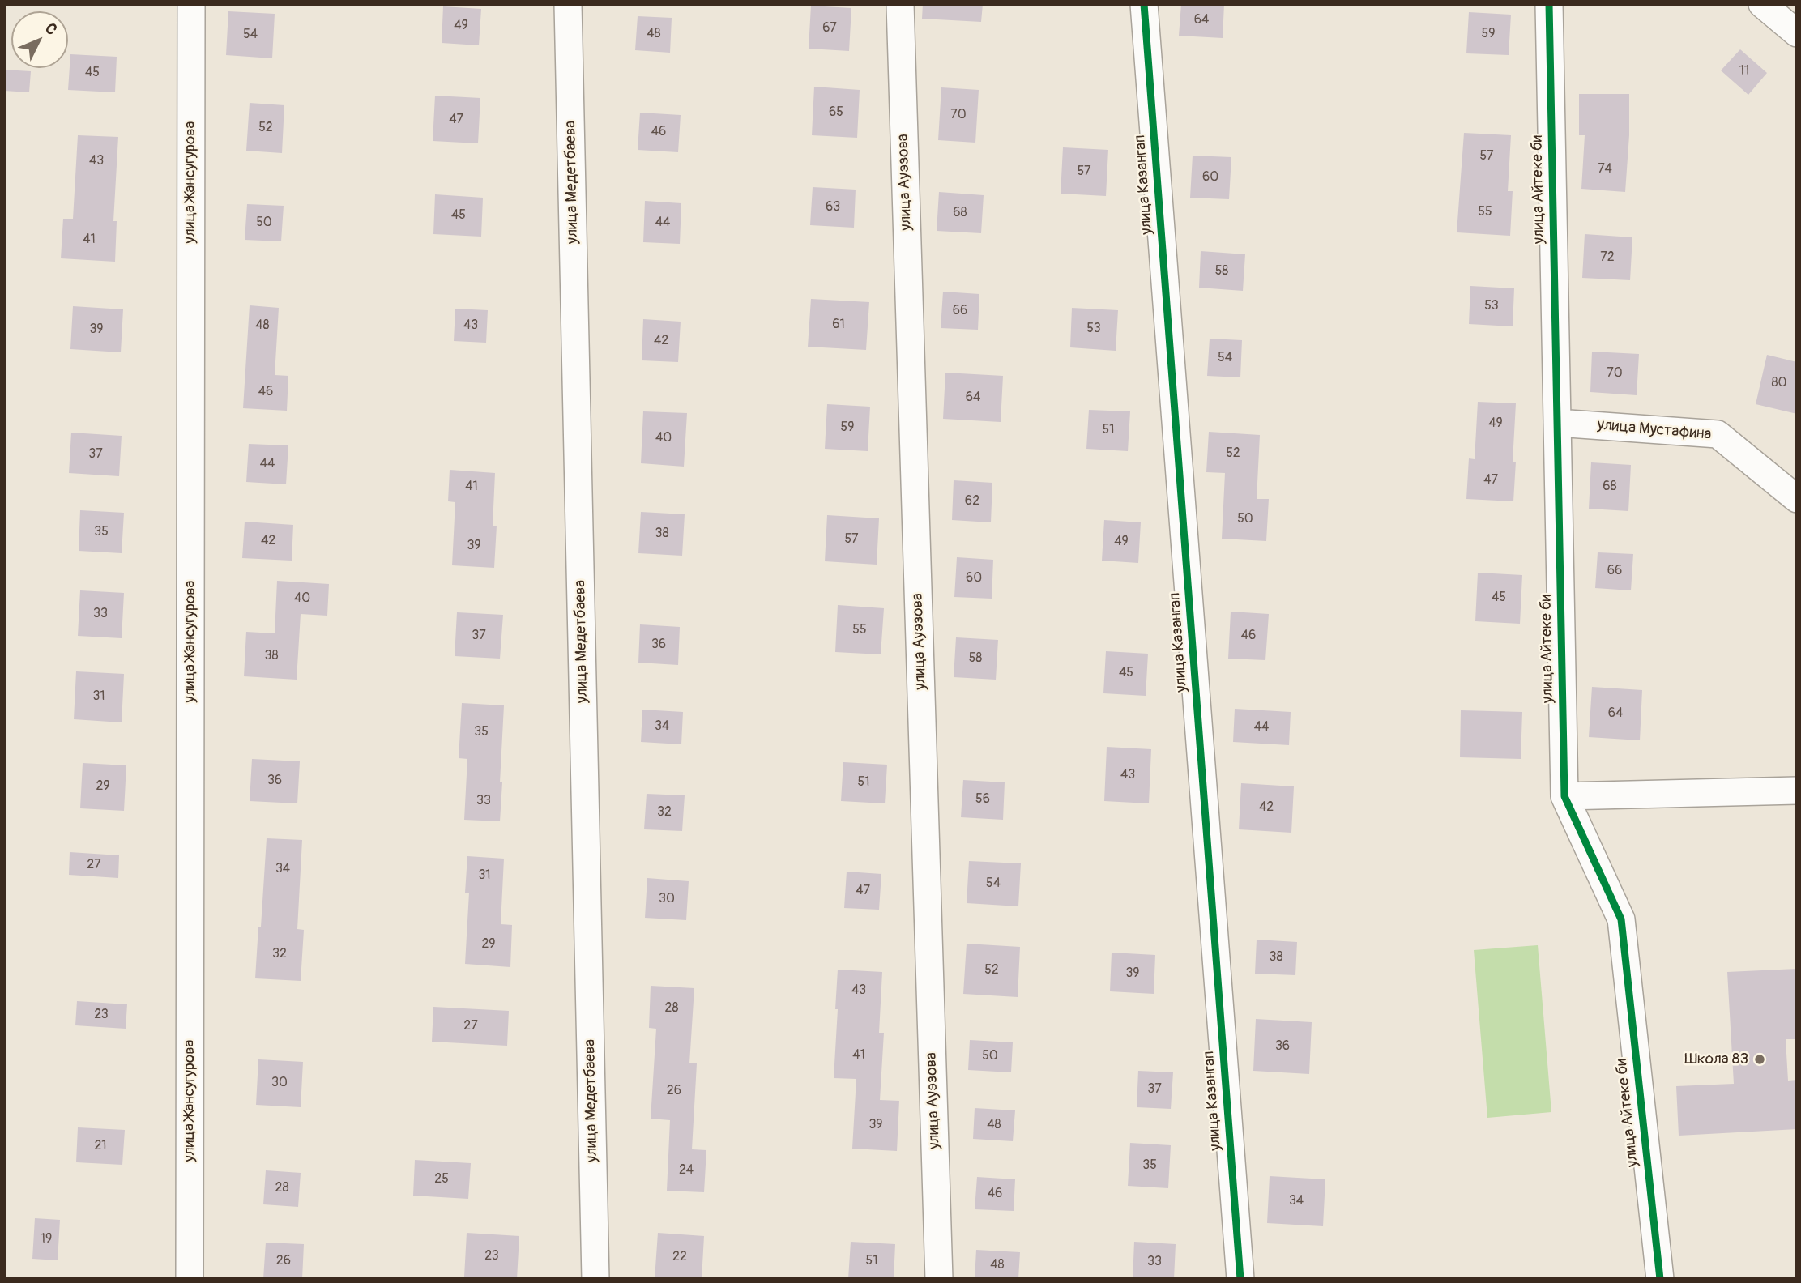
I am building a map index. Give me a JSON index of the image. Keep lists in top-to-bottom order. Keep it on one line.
{"streets":{"street":["улица Жансугурова","улица Медетбаева","улица Ауэзова","улица Казангап","улица Айтеке би","улица Мустафина"]},"crossings":[["улица Айтеке би","улица Мустафина"]],"places":["Школа 83"],"house_numbers":["64","49","67","48","59","54","11","45","65","70","47","52","46","57","43","74","57","60","63","55","68","45","50","44","41","72","58","53","66","61","48","43","53","39","42","54","70","80","46","64","49","59","51","40","52","37","44","47","41","68","62","50","35","38","57","42","49","39","66","60","45","40","33","55","37","46","36","38","58","45","31","64","34","44","35","43","36","51","29","56","33","42","32","27","34","31","54","47","30","29","32","38","52","39","43","28","23","27","36","41","50","30","37","26","39","48","21","35","24","25","28","46","34","19","23","22","26","51","33","48"],"north":"top right"}
